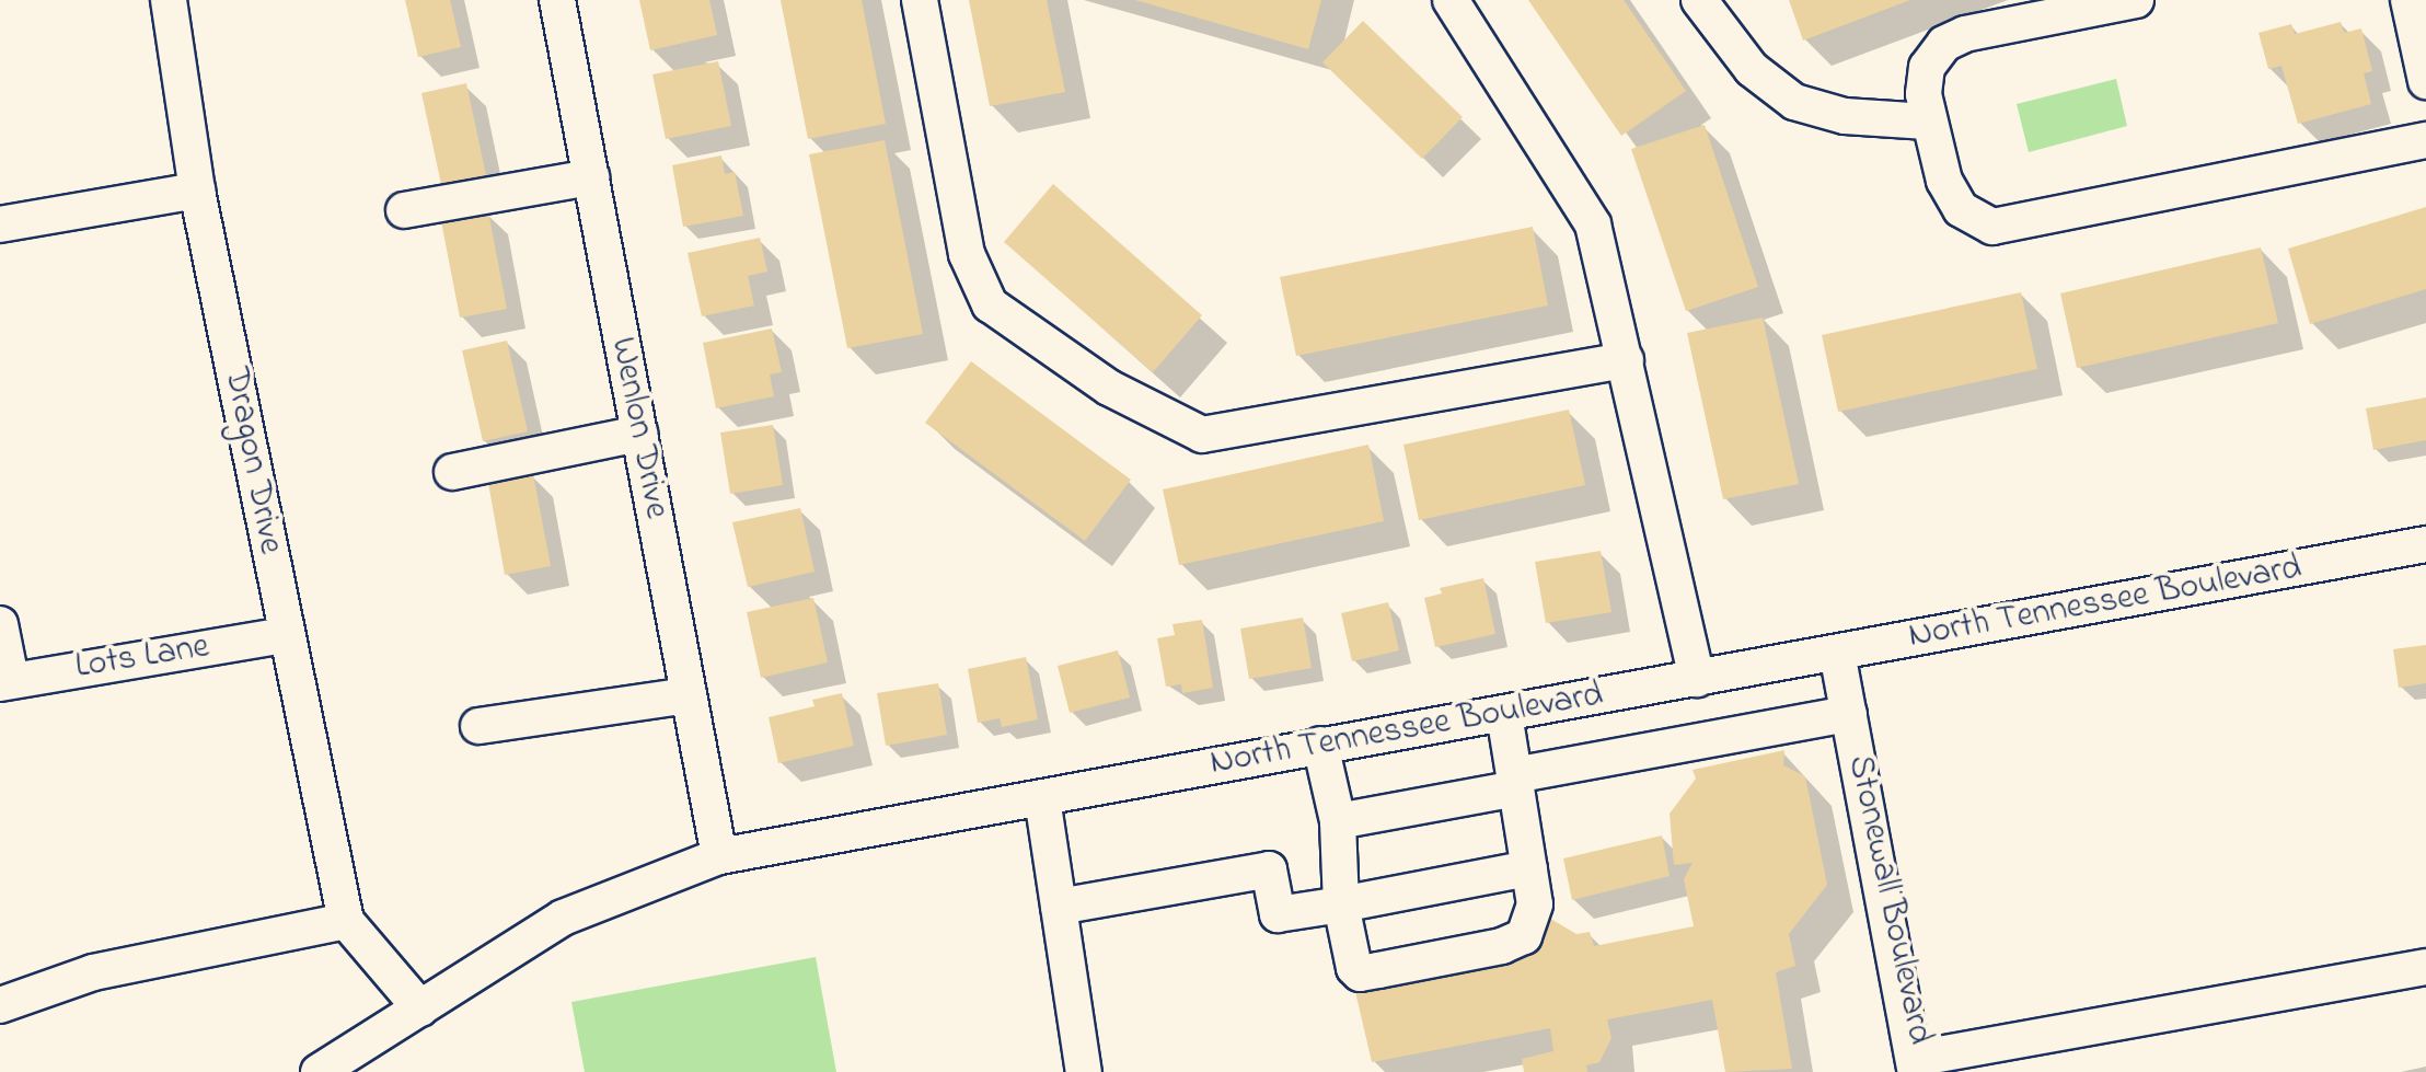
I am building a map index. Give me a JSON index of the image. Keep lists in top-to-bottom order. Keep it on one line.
{"streets":{"street":["Wenlon Drive","Dragon Drive","North Tennessee Boulevard","Lots Lane","Stonewall Boulevard"]},"crossings":[["Wenlon Drive","North Tennessee Boulevard"],["Dragon Drive","Lots Lane"],["North Tennessee Boulevard","Stonewall Boulevard"]]}
